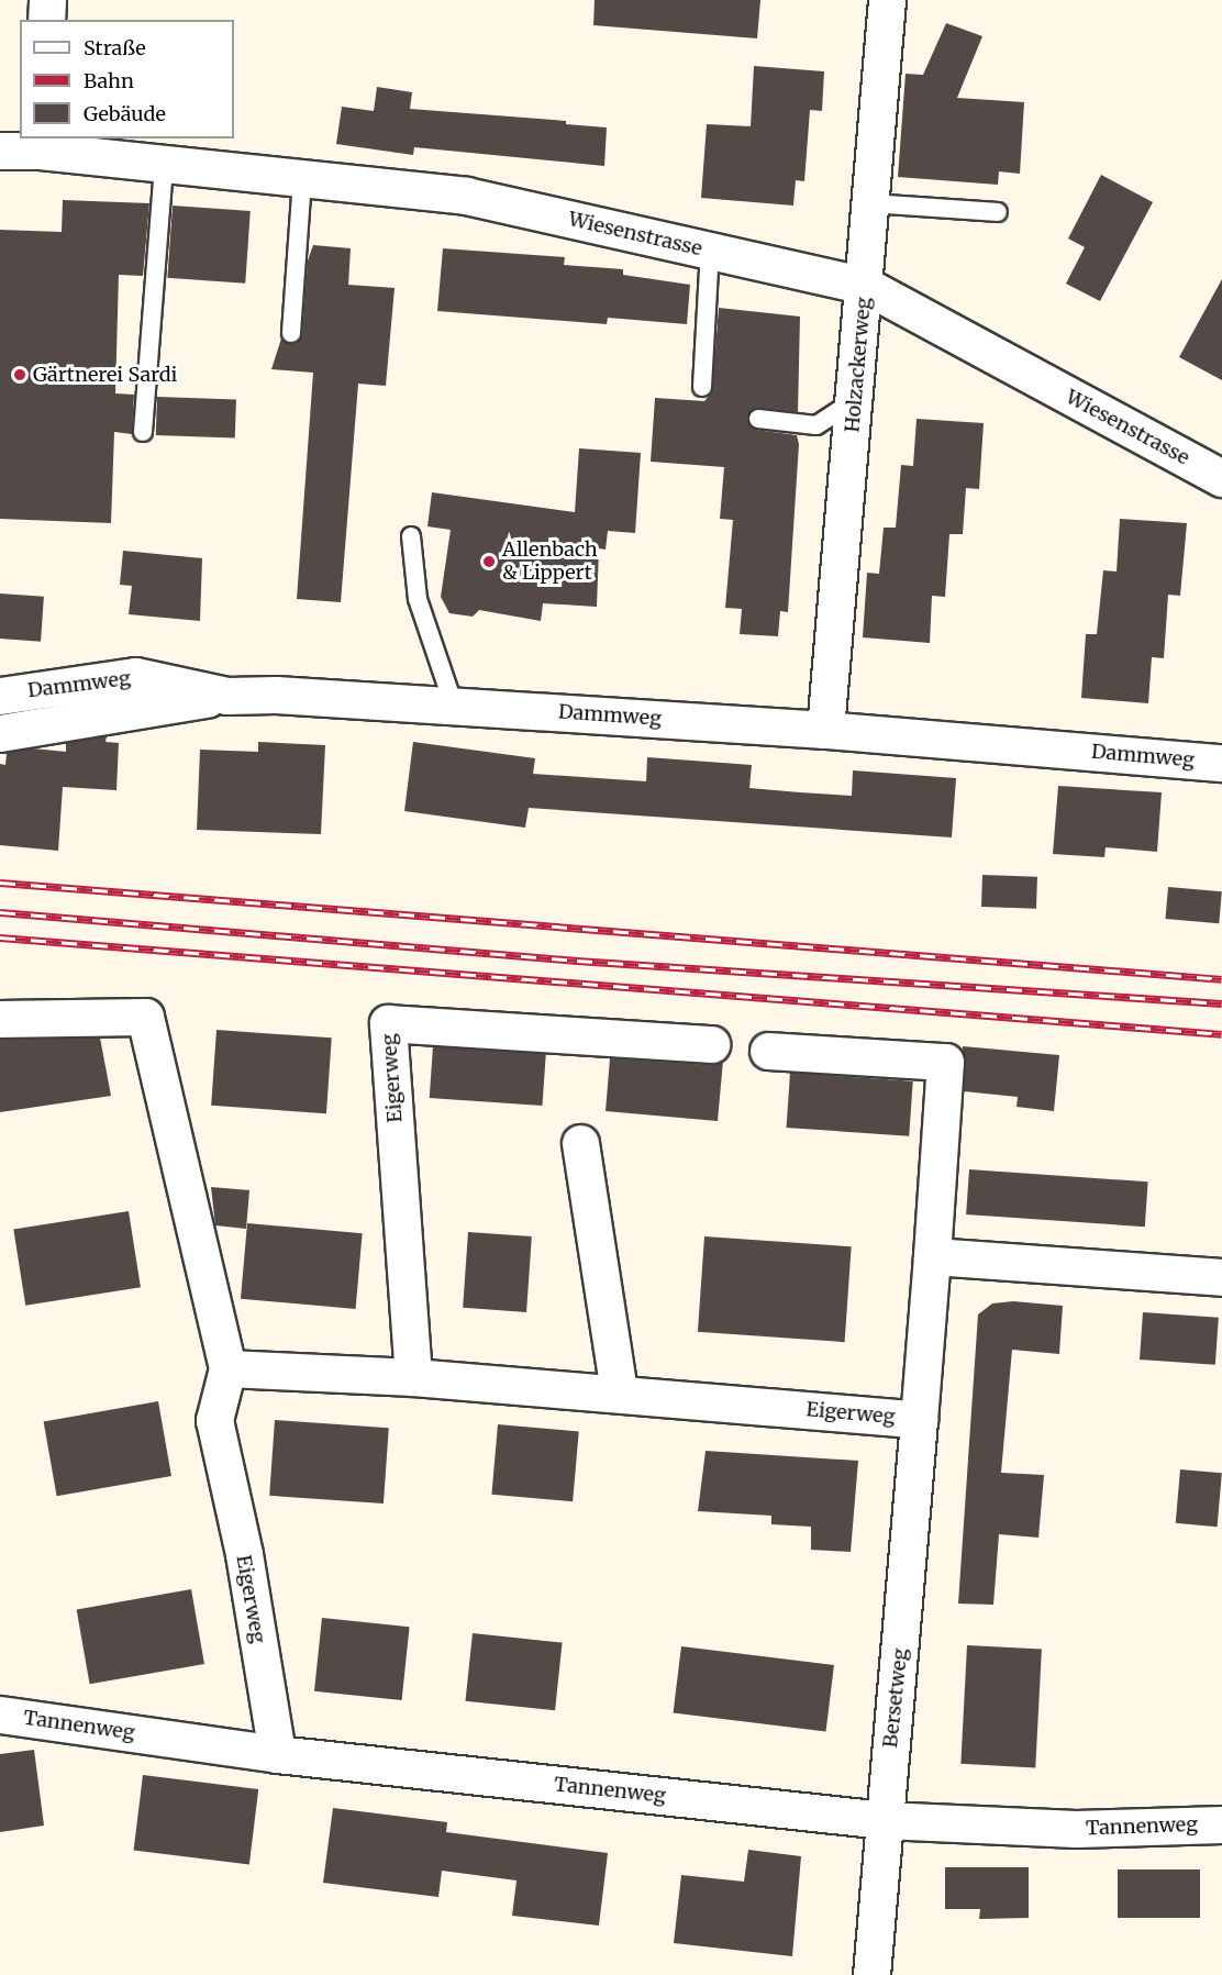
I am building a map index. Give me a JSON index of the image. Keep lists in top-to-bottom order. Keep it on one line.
{"streets":{"street":["Wiesenstrasse","Holzackerweg","Dammweg","Eigerweg","Bersetweg","Tannenweg"]},"crossings":[["Wiesenstrasse","Holzackerweg"],["Holzackerweg","Dammweg"],["Eigerweg","Bersetweg"],["Eigerweg","Tannenweg"],["Bersetweg","Tannenweg"]],"places":["Gärtnerei Sardi","Allenbach & Lippert"],"legend":["Straße","Bahn","Gebäude"]}
